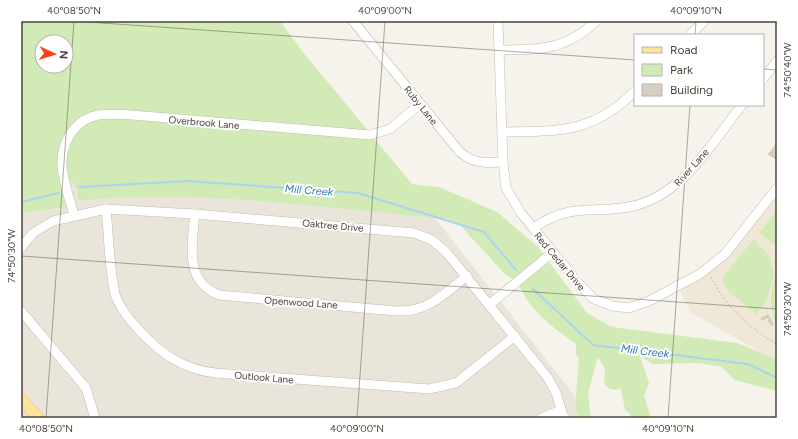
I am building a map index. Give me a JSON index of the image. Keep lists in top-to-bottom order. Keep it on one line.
{"streets":{"street":["Ruby Lane","Overbrook Lane","River Lane","Oaktree Drive","Red Cedar Drive","Openwood Lane","Outlook Lane"]},"crossings":[["Ruby Lane","Overbrook Lane"],["Ruby Lane","Red Cedar Drive"],["Overbrook Lane","Oaktree Drive"],["River Lane","Red Cedar Drive"],["Oaktree Drive","Openwood Lane"],["Oaktree Drive","Outlook Lane"]],"water":["Mill Creek"],"legend":["Road","Park","Building"],"north":"right","coordinates":["40°08'50\"N","40°09'00\"N","40°09'10\"N","74°50'40\"W","74°50'30\"W"]}
